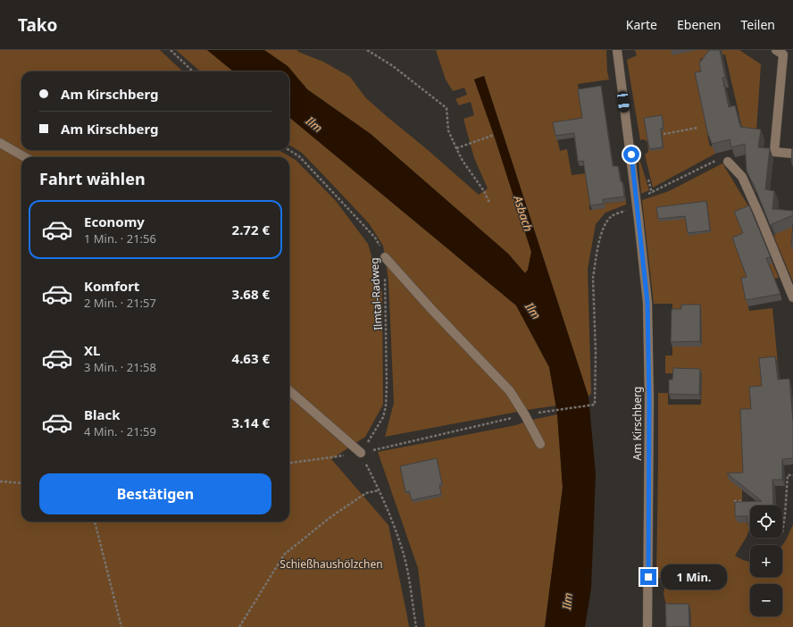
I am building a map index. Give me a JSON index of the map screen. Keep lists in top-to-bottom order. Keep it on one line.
{"streets":{"street":["Am Kirschberg"],"path":["Ilmtal-Radweg"]},"water":["Ilm","Asbach"],"parks":["Schießhaushölzchen"],"page":{"header":"Tako","nav":["Karte","Ebenen","Teilen"],"banner":["Am Kirschberg","Am Kirschberg"],"heading":"Fahrt wählen","list":[{"name":"Economy","note":"1 Min. · 21:56","value":"2.72 €"},{"name":"Komfort","note":"2 Min. · 21:57","value":"3.68 €"},{"name":"XL","note":"3 Min. · 21:58","value":"4.63 €"},{"name":"Black","note":"4 Min. · 21:59","value":"3.14 €"}],"buttons":"Bestätigen","map_buttons":["+","−"],"bubble":"1 Min."}}
